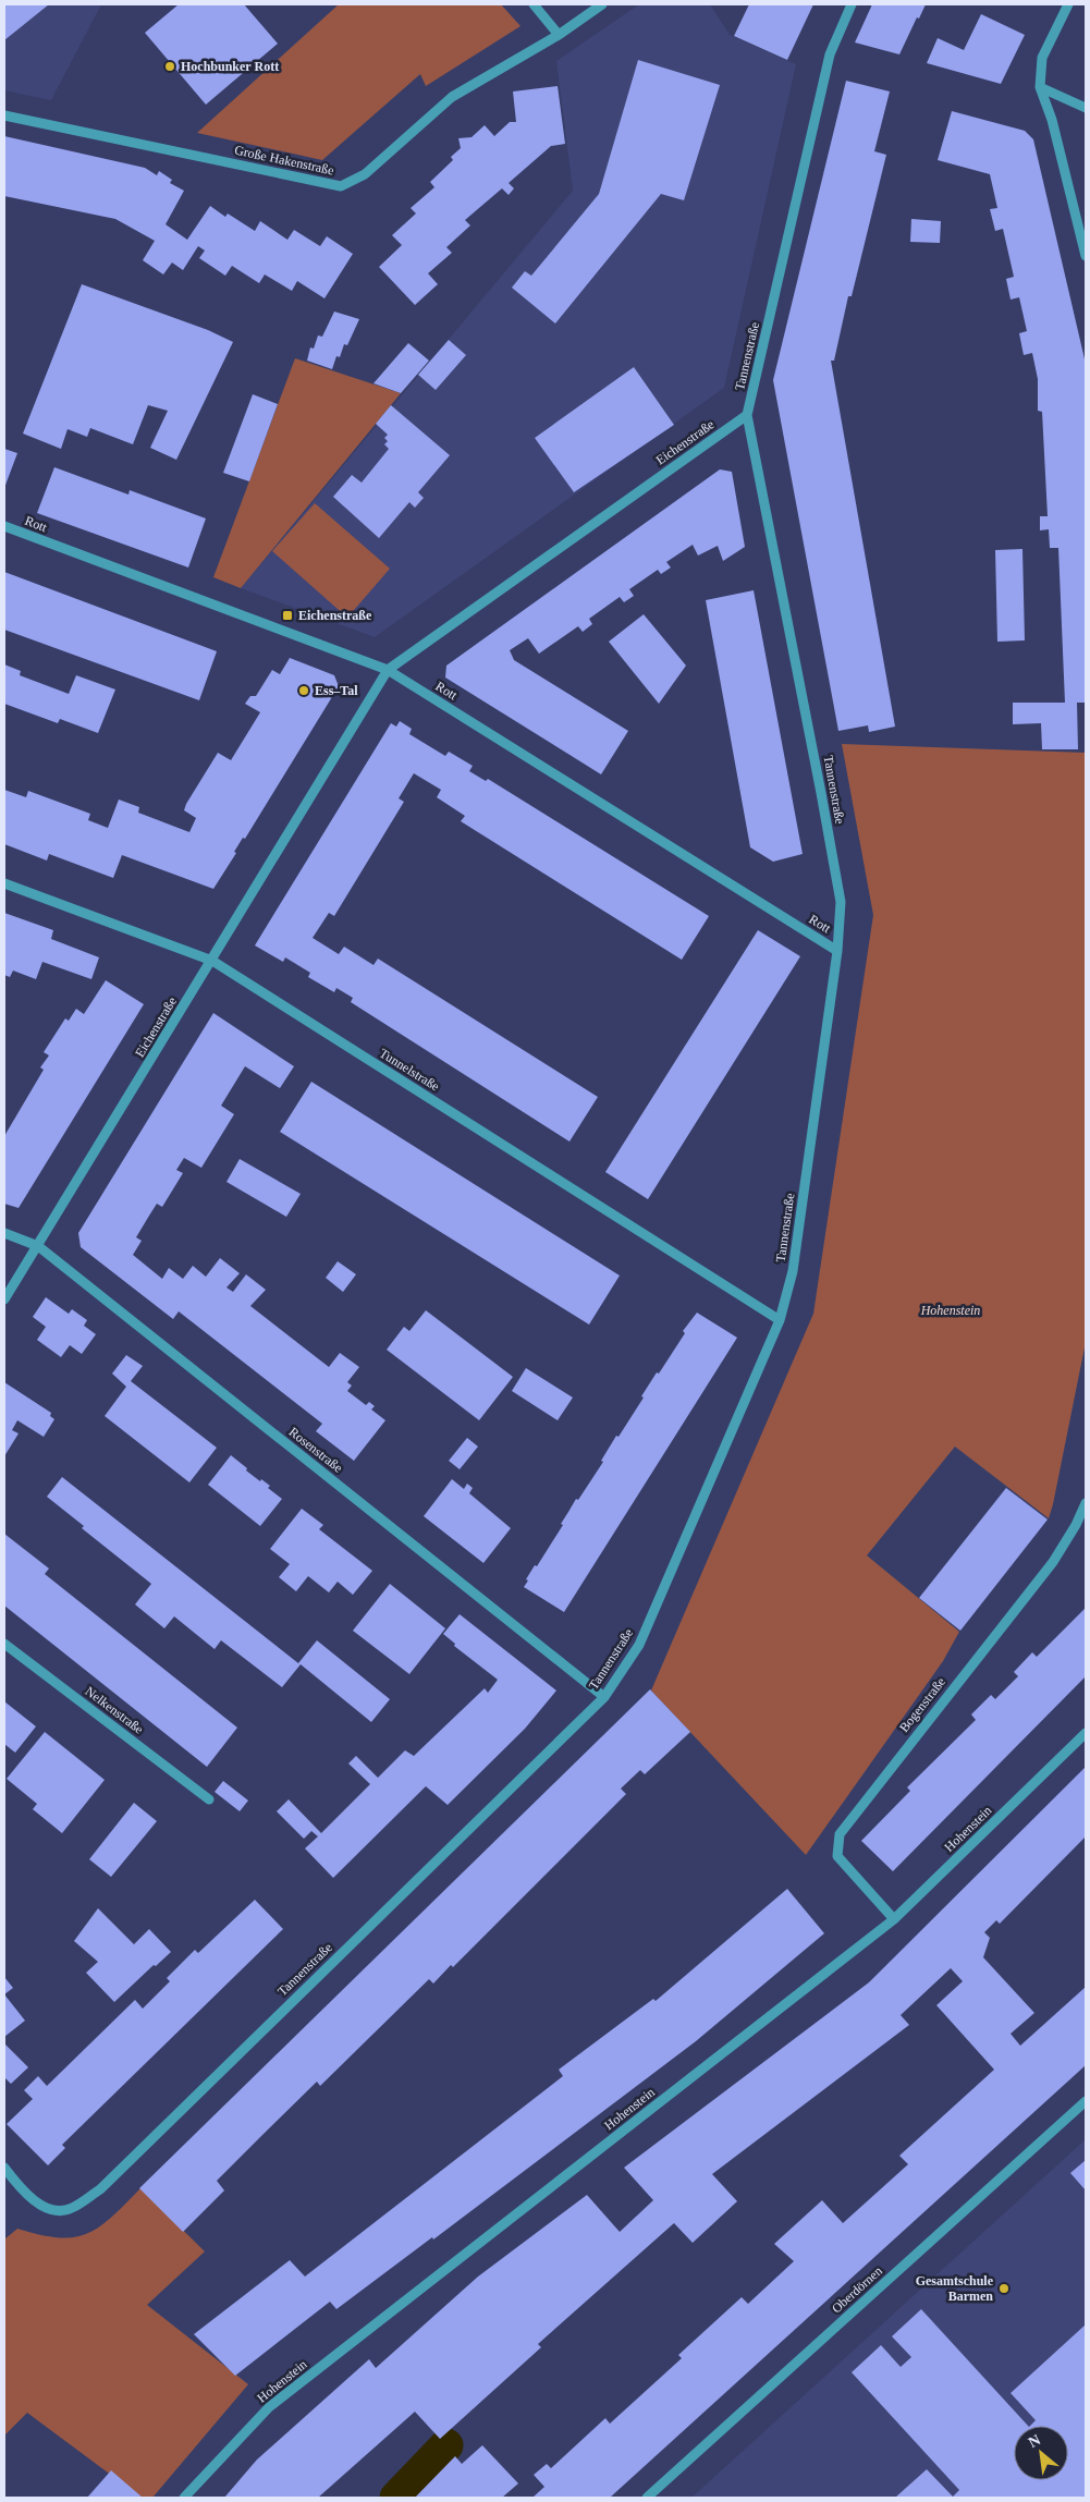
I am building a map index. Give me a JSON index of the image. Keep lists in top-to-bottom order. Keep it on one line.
{"streets":{"street":["Große Hakenstraße","Tannenstraße","Eichenstraße","Rott","Tunnelstraße","Rosenstraße","Bogenstraße","Nelkenstraße","Hohenstein","Oberdörnen"]},"crossings":[["Tannenstraße","Eichenstraße"],["Tannenstraße","Rott"],["Tannenstraße","Tunnelstraße"],["Tannenstraße","Rosenstraße"],["Eichenstraße","Rott"],["Eichenstraße","Tunnelstraße"],["Eichenstraße","Rosenstraße"],["Bogenstraße","Hohenstein"]],"parks":["Hohenstein"],"places":{"other":["Hochbunker Rott","Ess–Tal","Gesamtschule Barmen"],"transit":["Eichenstraße"]},"north":"top left"}
